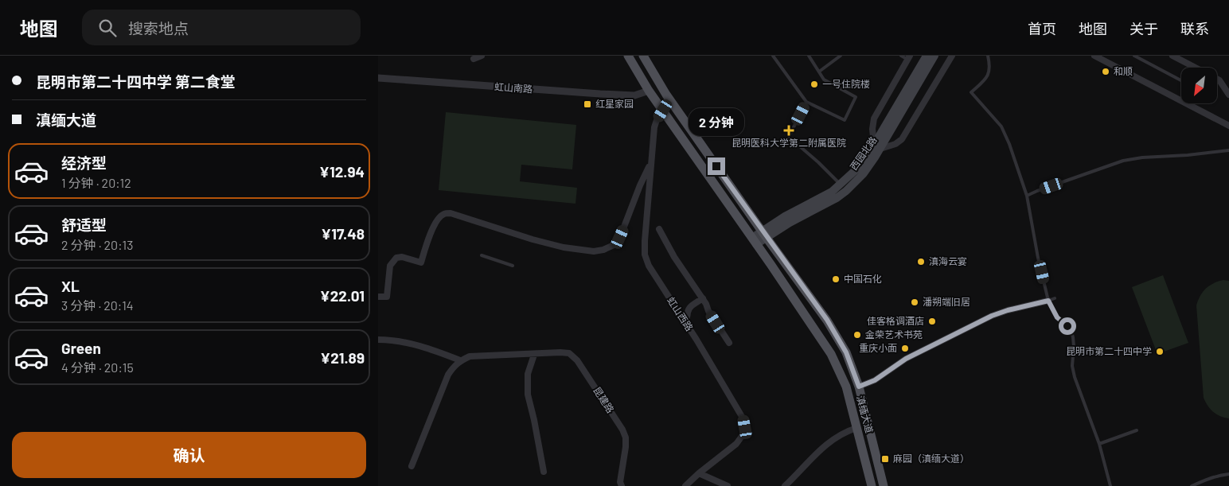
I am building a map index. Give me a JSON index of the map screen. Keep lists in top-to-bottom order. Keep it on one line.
{"streets":{"main road":["西园北路","滇缅大道"],"street":["虹山南路","虹山西路","昆建路"]},"crossings":[["虹山南路","滇缅大道"],["西园北路","滇缅大道"],["虹山西路","滇缅大道"]],"places":{"other":["和顺","一号住院楼","滇海云宴","中国石化","潘朔端旧居","佳客格调酒店","金荣艺术书苑","重庆小面","昆明市第二十四中学"],"transit":["红星家园","麻园（滇缅大道）"],"health":["昆明医科大学第二附属医院"]},"north":"bottom left","page":{"header":"地图","search":"搜索地点","nav":["首页","地图","关于","联系"],"banner":["昆明市第二十四中学 第二食堂","滇缅大道"],"bubble":"2 分钟","list":[{"name":"经济型","note":"1 分钟 · 20:12","value":"¥12.94"},{"name":"舒适型","note":"2 分钟 · 20:13","value":"¥17.48"},{"name":"XL","note":"3 分钟 · 20:14","value":"¥22.01"},{"name":"Green","note":"4 分钟 · 20:15","value":"¥21.89"}],"buttons":"确认"}}
